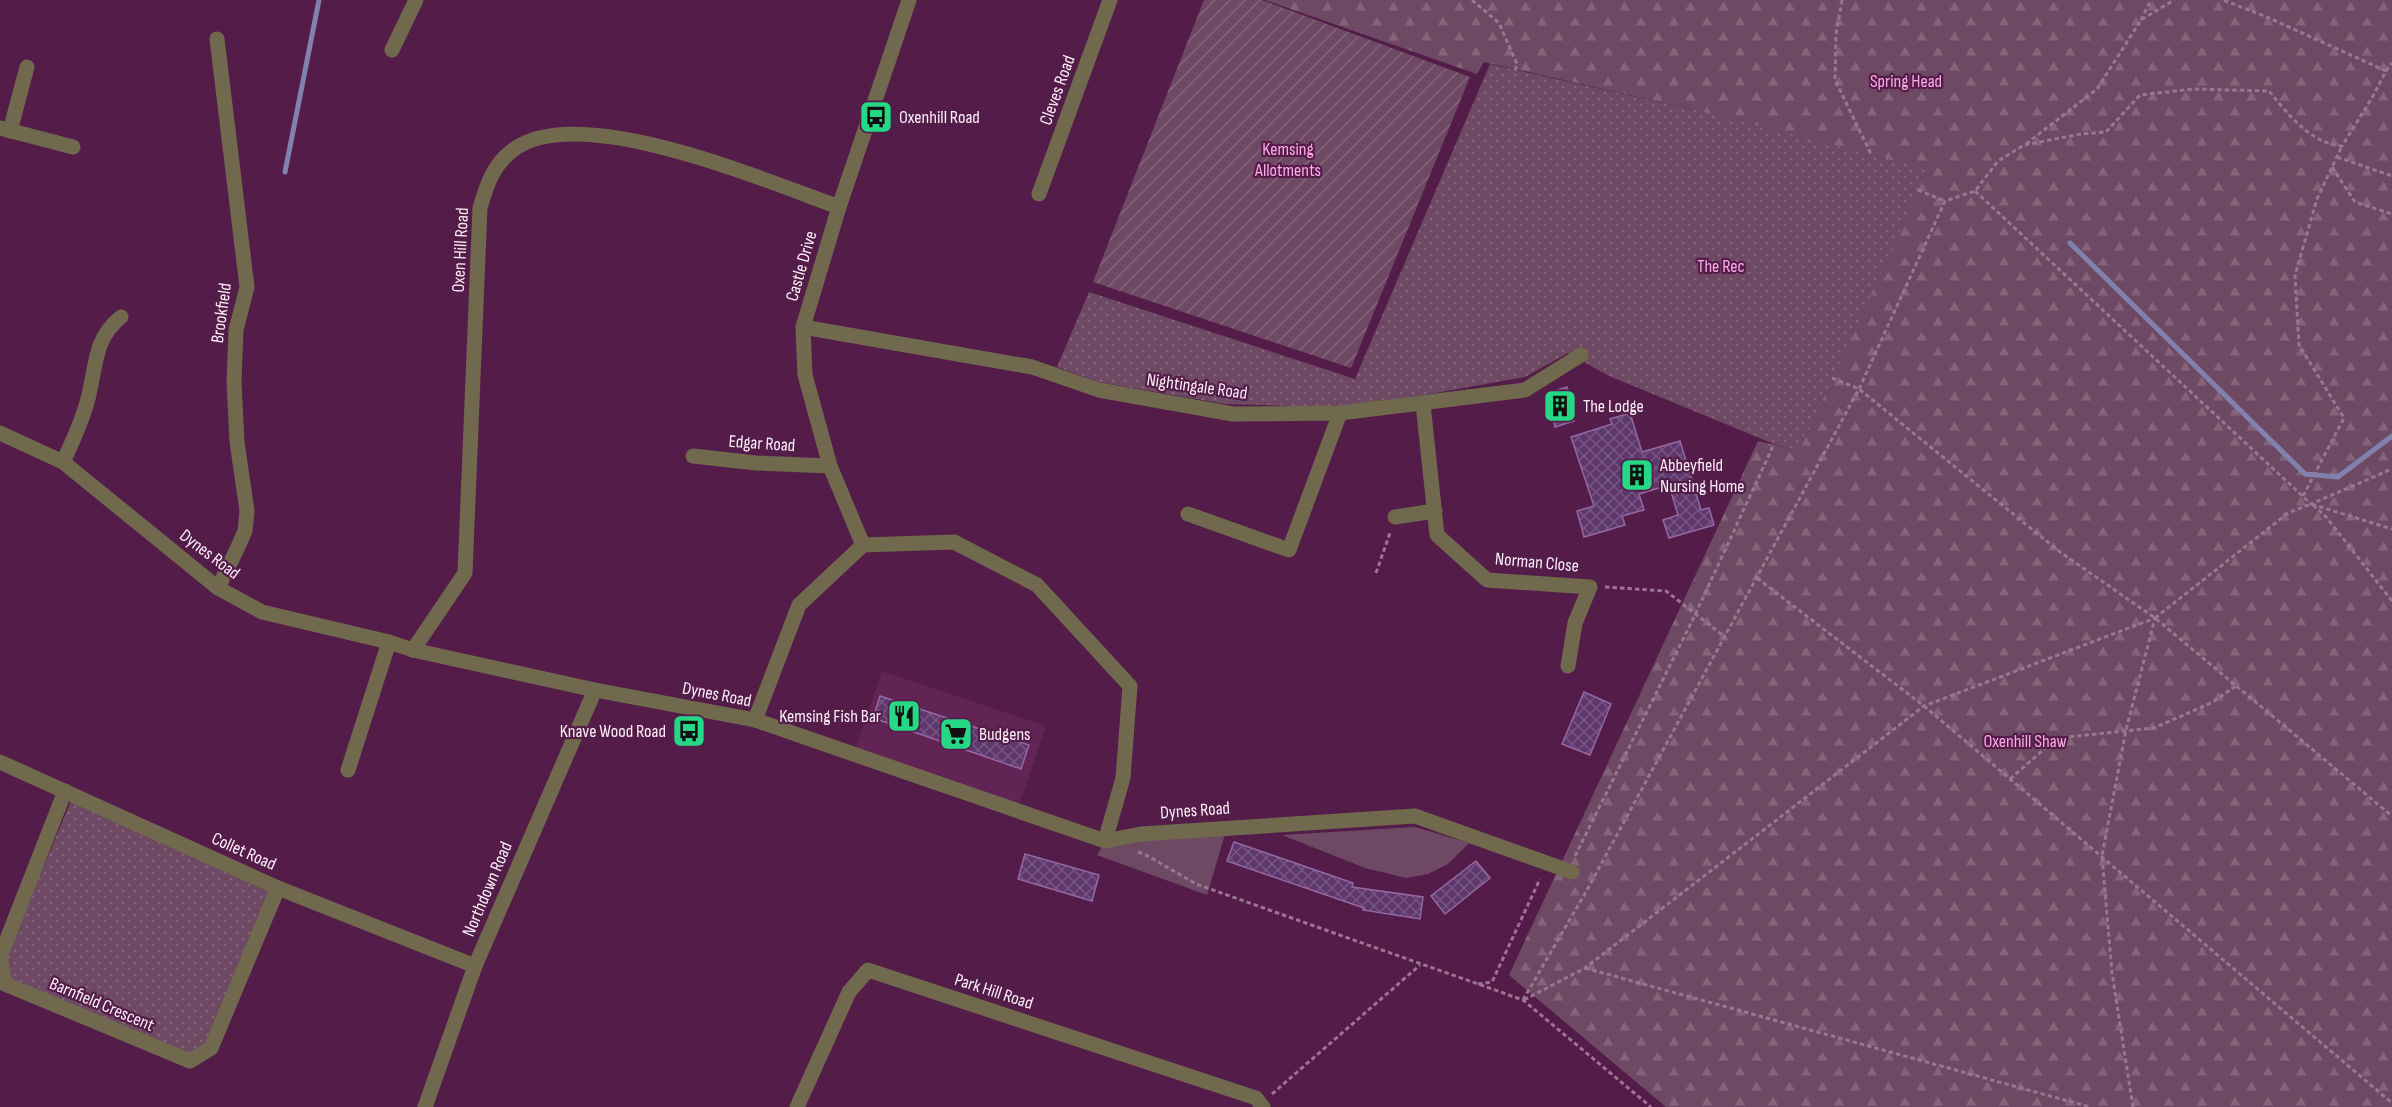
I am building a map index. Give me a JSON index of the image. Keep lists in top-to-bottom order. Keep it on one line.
{"streets":{"street":["Cleves Road","Oxen Hill Road","Castle Drive","Brookfield","Nightingale Road","Edgar Road","Dynes Road","Norman Close","Collet Road","Northdown Road","Park Hill Road","Barnfield Crescent"]},"crossings":[["Oxen Hill Road","Castle Drive"],["Oxen Hill Road","Dynes Road"],["Castle Drive","Nightingale Road"],["Castle Drive","Edgar Road"],["Brookfield","Dynes Road"],["Nightingale Road","Norman Close"],["Dynes Road","Northdown Road"],["Collet Road","Northdown Road"],["Collet Road","Barnfield Crescent"]],"parks":["Spring Head","Kemsing Allotments","The Rec","Oxenhill Shaw"],"places":{"bus stop":["Oxenhill Road","Knave Wood Road"],"building":["The Lodge","Abbeyfield Nursing Home"],"restaurant":["Kemsing Fish Bar"],"supermarket":["Budgens"]}}
